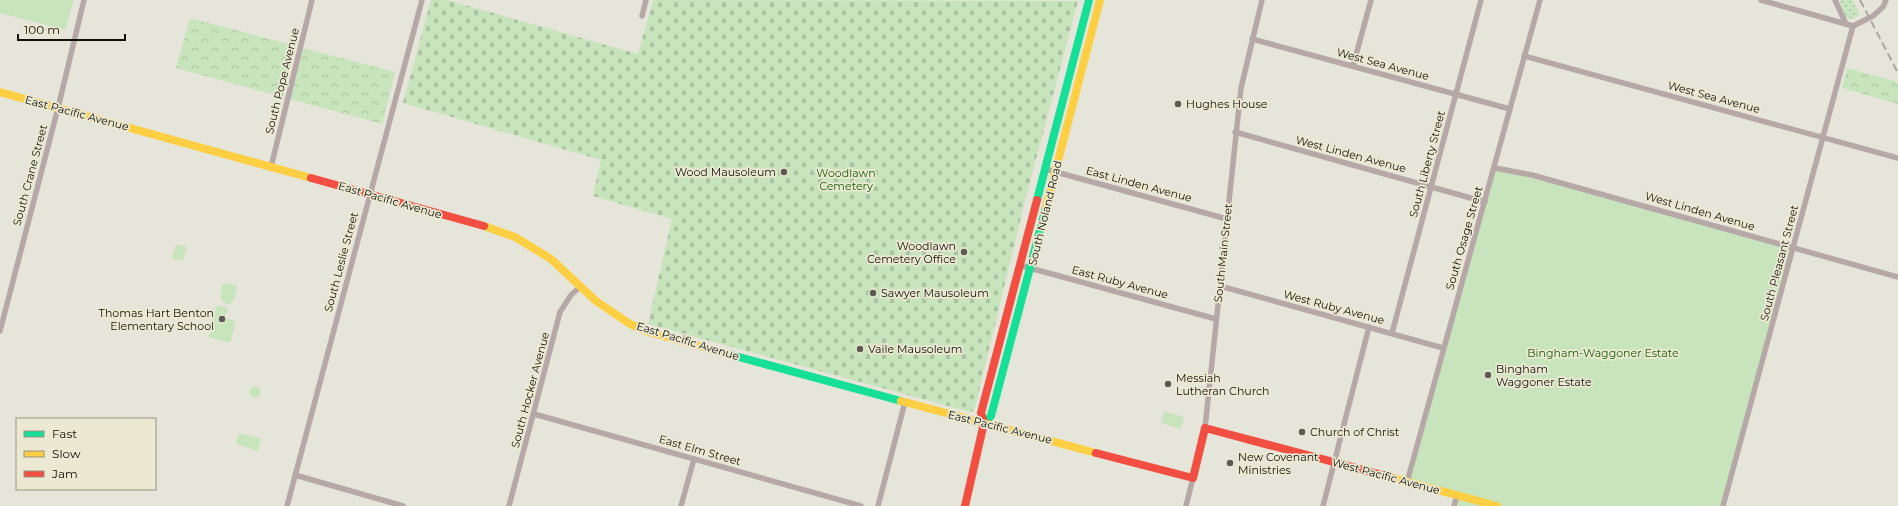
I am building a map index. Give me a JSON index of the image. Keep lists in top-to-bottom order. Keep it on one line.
{"streets":{"street":["West Sea Avenue","South Pope Avenue","East Pacific Avenue","West Linden Avenue","South Liberty Street","South Crane Street","East Linden Avenue","South Noland Road","South Osage Street","South Main Street","South Leslie Street","South Pleasant Street","East Ruby Avenue","West Ruby Avenue","South Hocker Avenue","East Elm Street","West Pacific Avenue"]},"crossings":[["West Sea Avenue","South Liberty Street"],["West Sea Avenue","South Osage Street"],["West Sea Avenue","South Main Street"],["West Sea Avenue","South Pleasant Street"],["South Pope Avenue","East Pacific Avenue"],["East Pacific Avenue","South Crane Street"],["East Pacific Avenue","South Noland Road"],["East Pacific Avenue","South Main Street"],["East Pacific Avenue","South Leslie Street"],["East Pacific Avenue","South Hocker Avenue"],["West Linden Avenue","South Liberty Street"],["West Linden Avenue","South Osage Street"],["West Linden Avenue","South Main Street"],["West Linden Avenue","South Pleasant Street"],["South Liberty Street","West Ruby Avenue"],["East Linden Avenue","South Noland Road"],["East Linden Avenue","South Main Street"],["South Noland Road","East Ruby Avenue"],["South Osage Street","West Ruby Avenue"],["South Osage Street","West Pacific Avenue"],["South Main Street","East Ruby Avenue"],["South Main Street","West Ruby Avenue"],["South Main Street","West Pacific Avenue"],["South Hocker Avenue","East Elm Street"]],"parks":["Woodlawn Cemetery","Bingham-Waggoner Estate"],"places":["Hughes House","Wood Mausoleum","Woodlawn Cemetery Office","Sawyer Mausoleum","Thomas Hart Benton Elementary School","Vaile Mausoleum","Bingham Waggoner Estate","Messiah Lutheran Church","Church of Christ","New Covenant Ministries"],"legend":["Fast","Slow","Jam"],"scale_bar":"100 m"}
